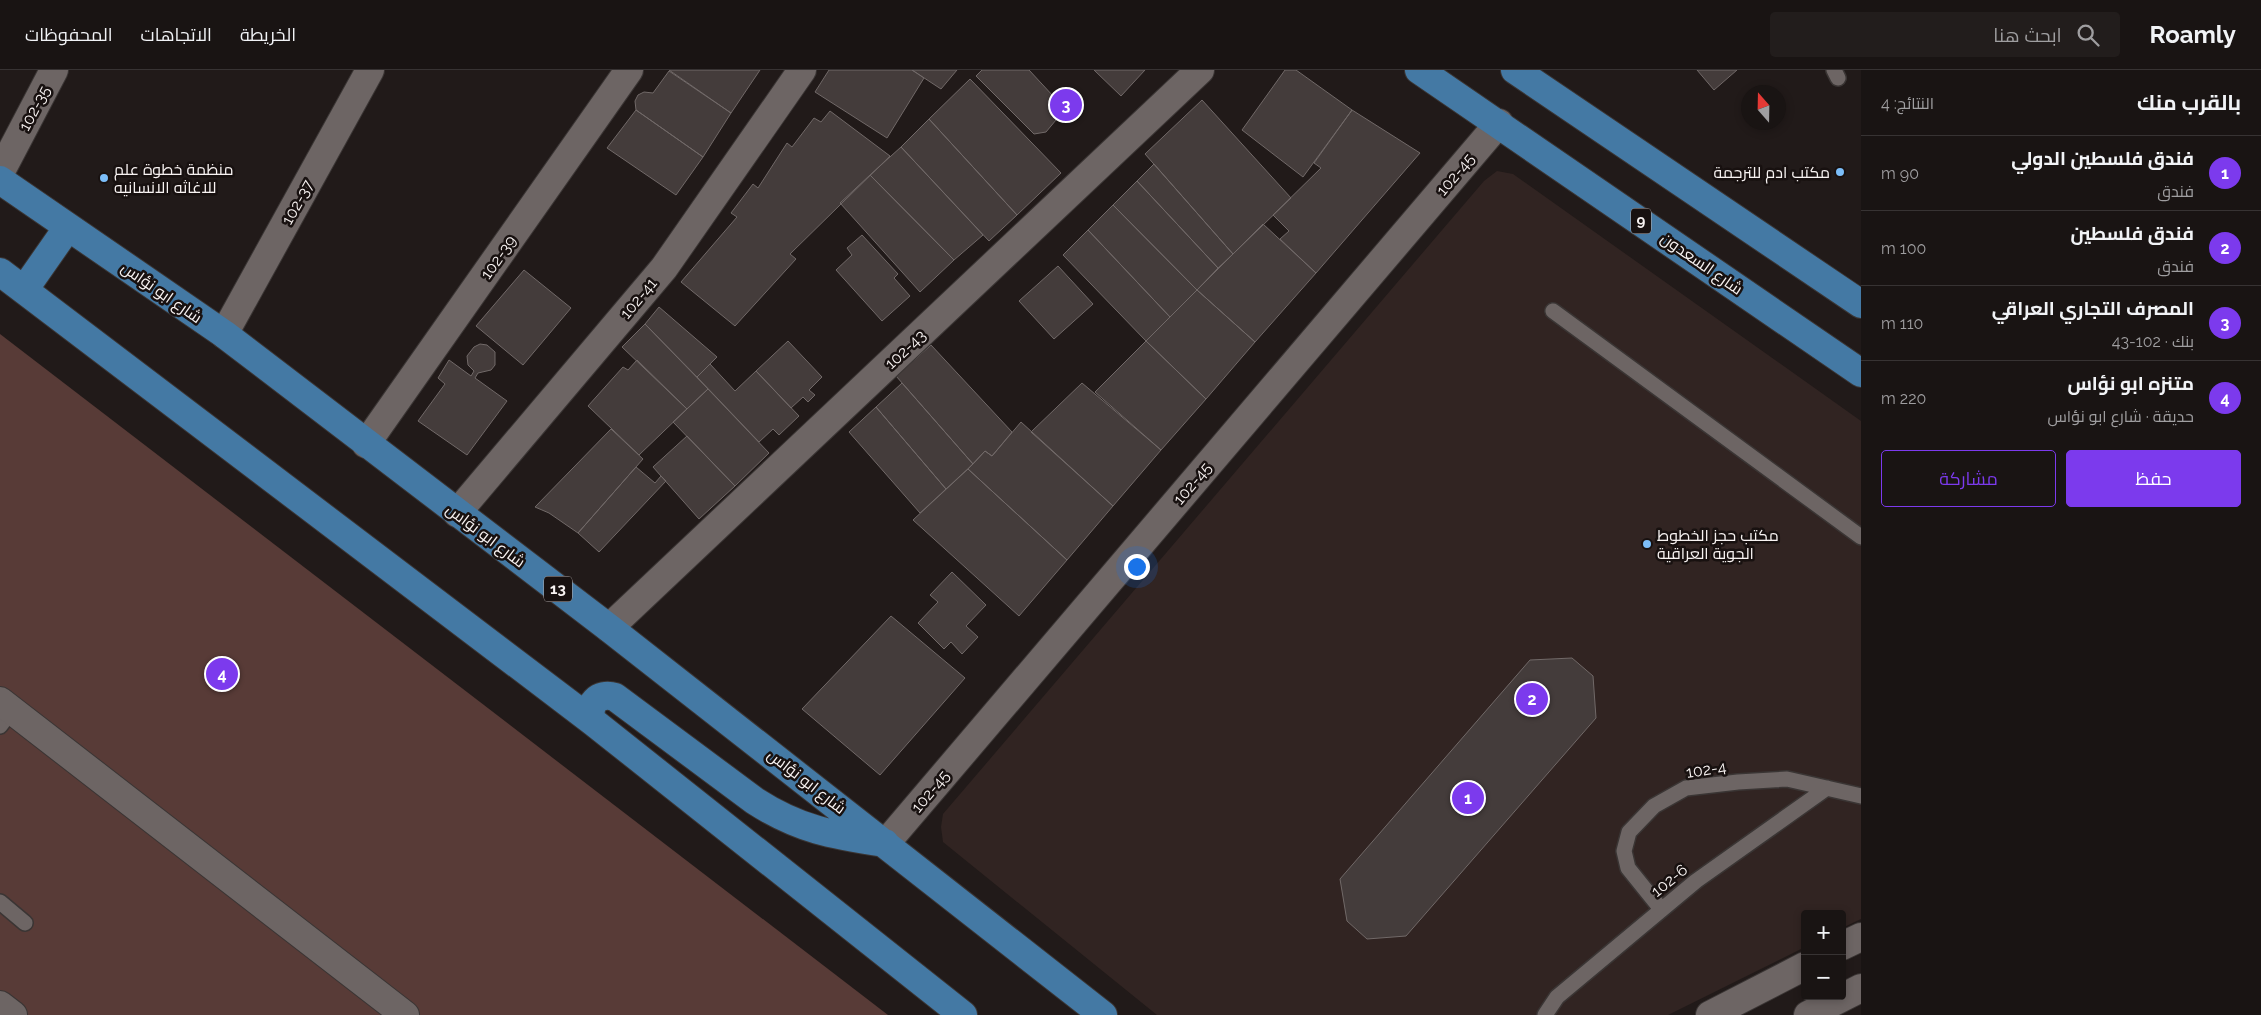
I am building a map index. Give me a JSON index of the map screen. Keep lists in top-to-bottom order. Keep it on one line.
{"streets":{"main road":["9","شارع السعدون","شارع ابو نؤاس","13"],"street":["102-35","102-45","102-37","102-39","102-41","102-43"],"lane":["102-4","102-6"]},"crossings":[["102-45","شارع السعدون"],["102-45","شارع ابو نؤاس"],["102-37","شارع ابو نؤاس"],["102-39","شارع ابو نؤاس"],["شارع ابو نؤاس","102-41"],["شارع ابو نؤاس","102-43"],["102-4","102-6"]],"places":["مكتب ادم للترجمة","منظمة خطوة علم للاغاثه الانسانيه","مكتب حجز الخطوط الجوية العراقية"],"north":"top","page":{"header":"Roamly","search":"ابحث هنا","nav":["الخريطة","الاتجاهات","المحفوظات"],"heading":["بالقرب منك","النتائج: 4"],"pins":["3","4","2","1"],"list":[{"mark":"1","name":"فندق فلسطين الدولي","note":"فندق","value":"90 m"},{"mark":"2","name":"فندق فلسطين","note":"فندق","value":"100 m"},{"mark":"3","name":"المصرف التجاري العراقي","note":"بنك · 102-43","value":"110 m"},{"mark":"4","name":"متنزه ابو نؤاس","note":"حديقة · شارع ابو نؤاس","value":"220 m"}],"buttons":["حفظ","مشاركة"],"map_buttons":["+","−"]}}
